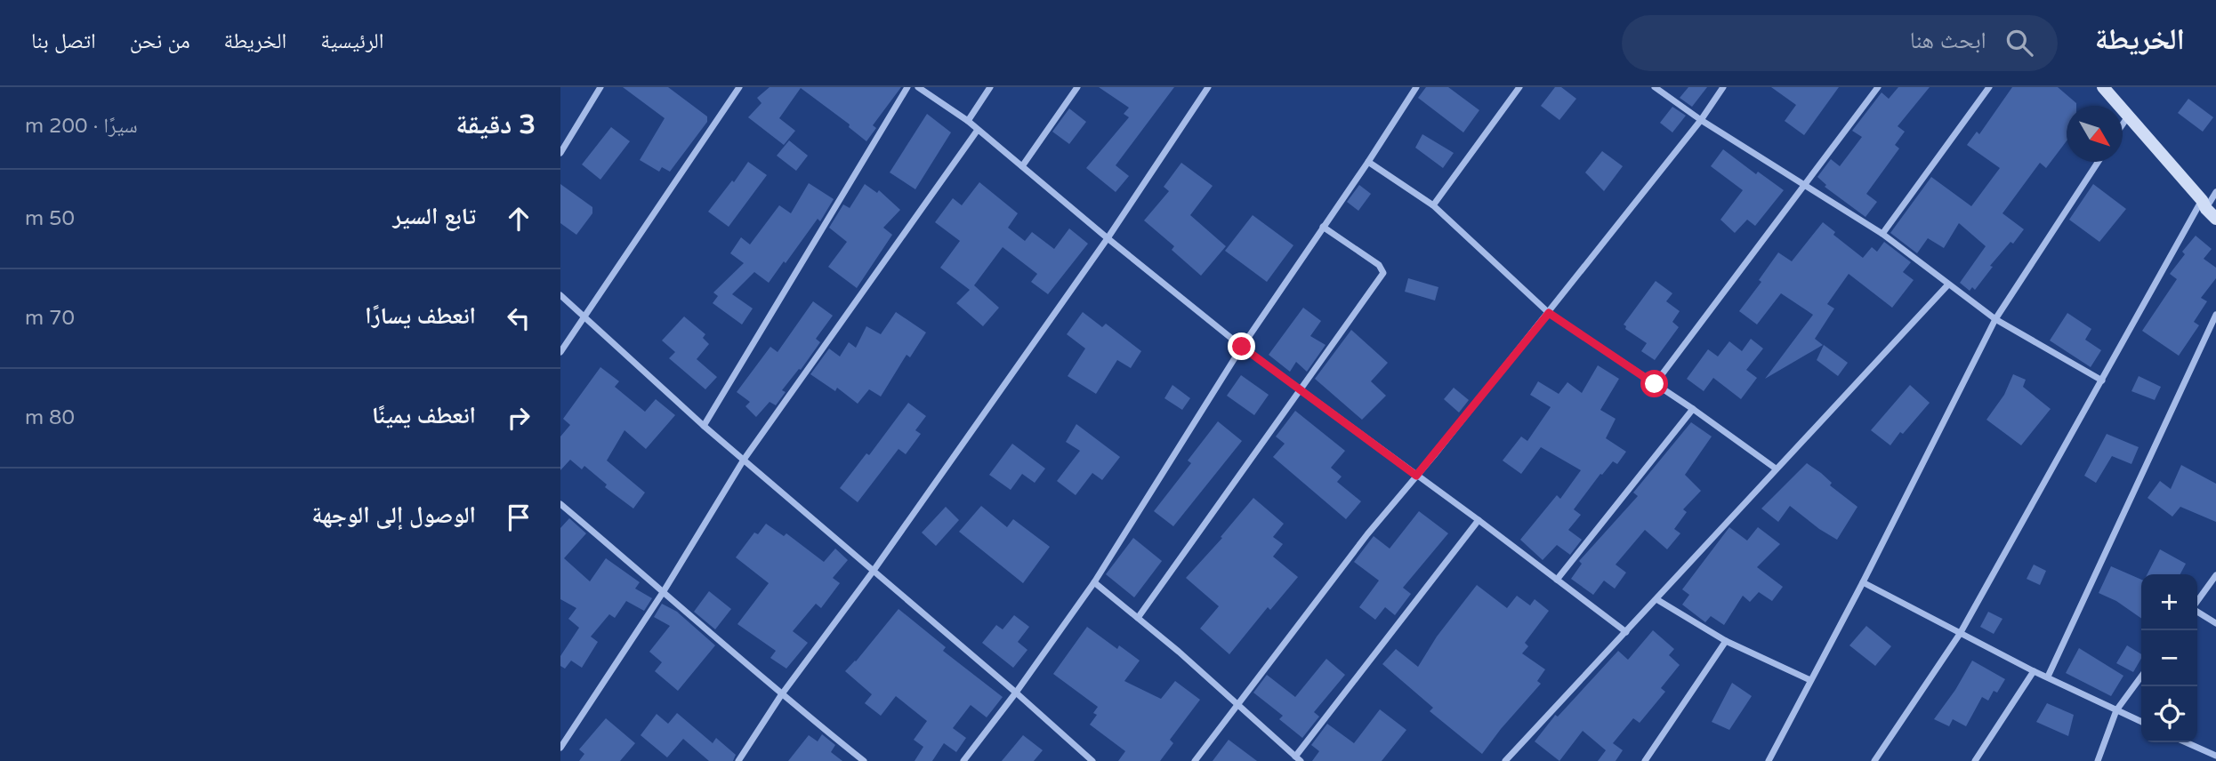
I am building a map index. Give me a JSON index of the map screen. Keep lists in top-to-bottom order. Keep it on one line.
{"north":"bottom right","page":{"header":"الخريطة","search":"ابحث هنا","nav":["الرئيسية","الخريطة","من نحن","اتصل بنا"],"heading":["3 دقيقة","سيرًا · 200 m"],"list":[["تابع السير","50 m"],["انعطف يسارًا","70 m"],["انعطف يمينًا","80 m"],"الوصول إلى الوجهة"],"map_buttons":["+","−"]}}
